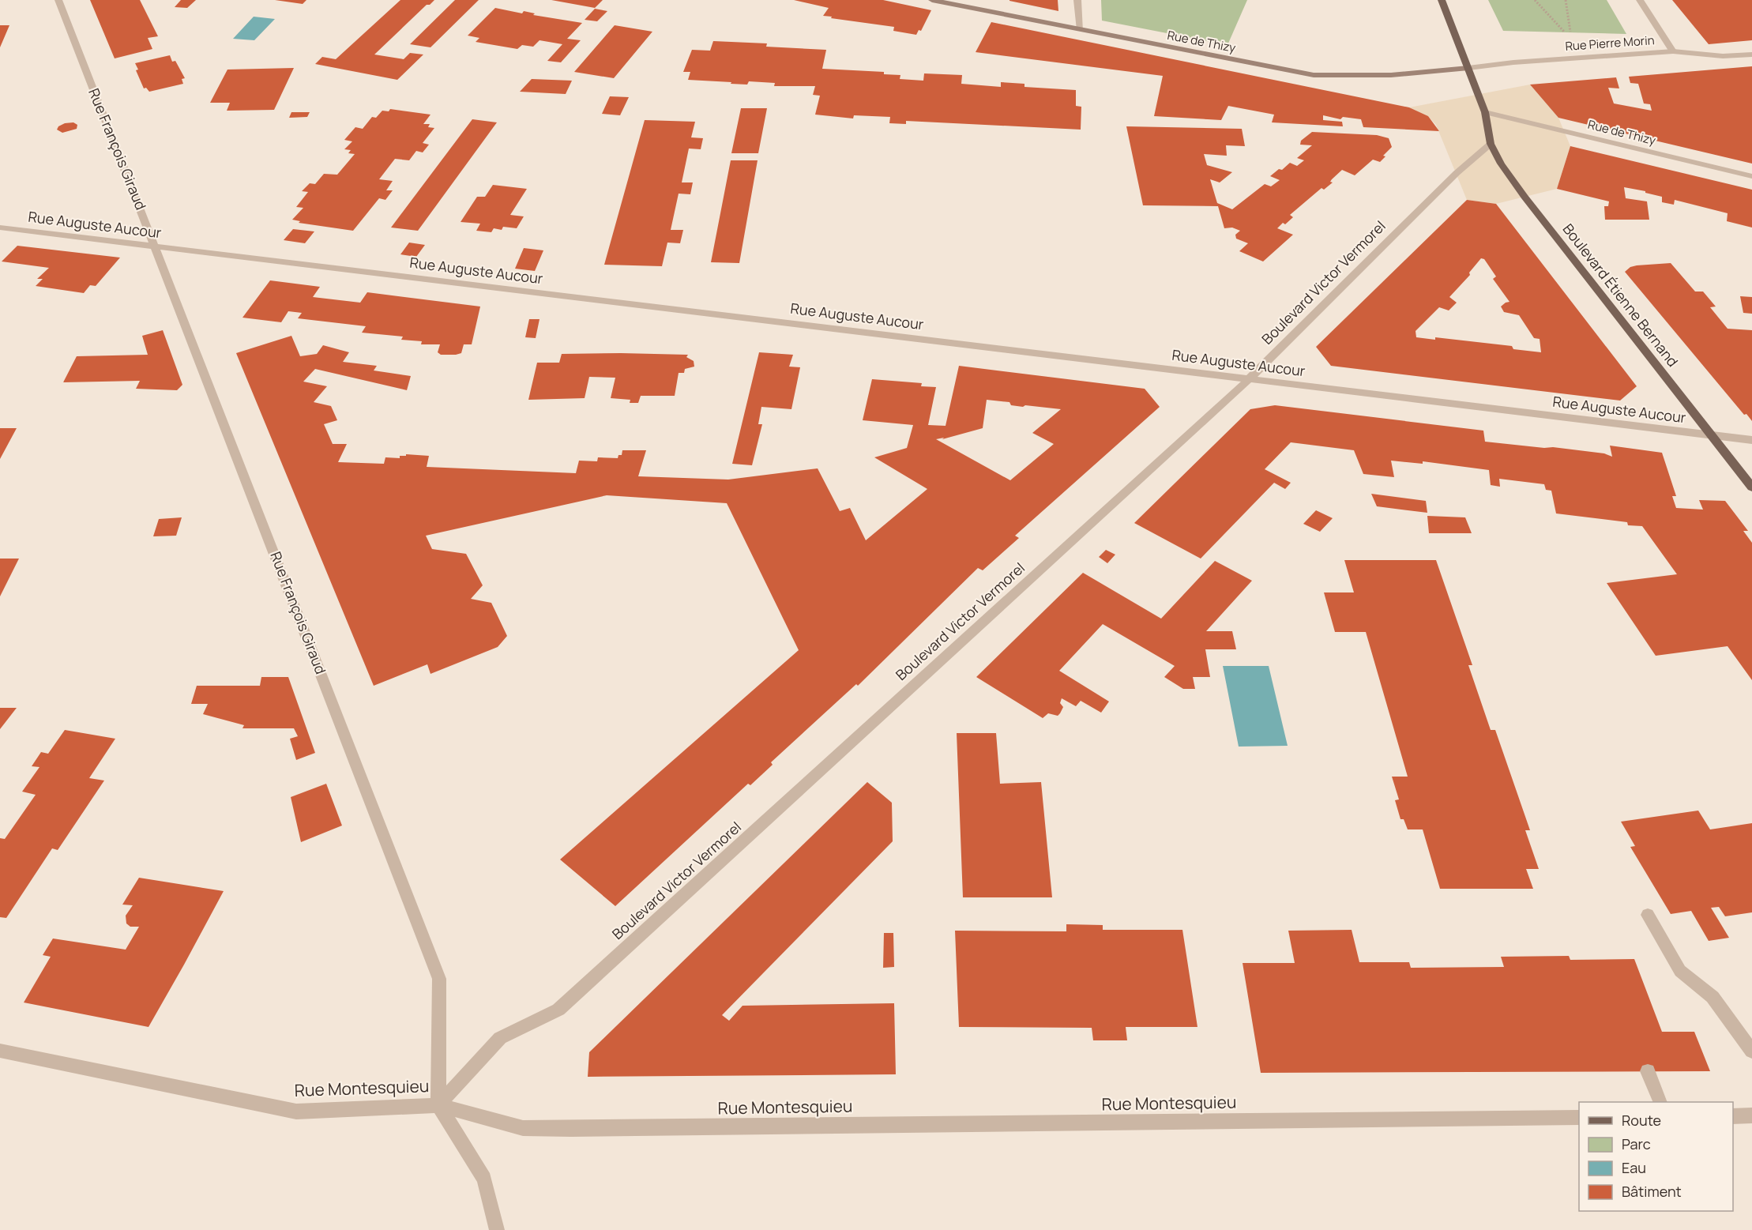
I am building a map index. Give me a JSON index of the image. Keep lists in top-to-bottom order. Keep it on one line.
{"streets":{"main road":["Rue de Thizy","Boulevard Étienne Bernand"],"street":["Rue Pierre Morin","Rue François Giraud","Rue Auguste Aucour","Boulevard Victor Vermorel","Rue Montesquieu"]},"crossings":[["Rue de Thizy","Rue Pierre Morin"],["Rue de Thizy","Boulevard Étienne Bernand"],["Rue Pierre Morin","Boulevard Étienne Bernand"],["Rue François Giraud","Rue Auguste Aucour"],["Rue François Giraud","Boulevard Victor Vermorel"],["Rue François Giraud","Rue Montesquieu"],["Rue Auguste Aucour","Boulevard Victor Vermorel"],["Rue Auguste Aucour","Boulevard Étienne Bernand"],["Boulevard Victor Vermorel","Boulevard Étienne Bernand"],["Boulevard Victor Vermorel","Rue Montesquieu"]],"legend":["Route","Parc","Eau","Bâtiment"]}
